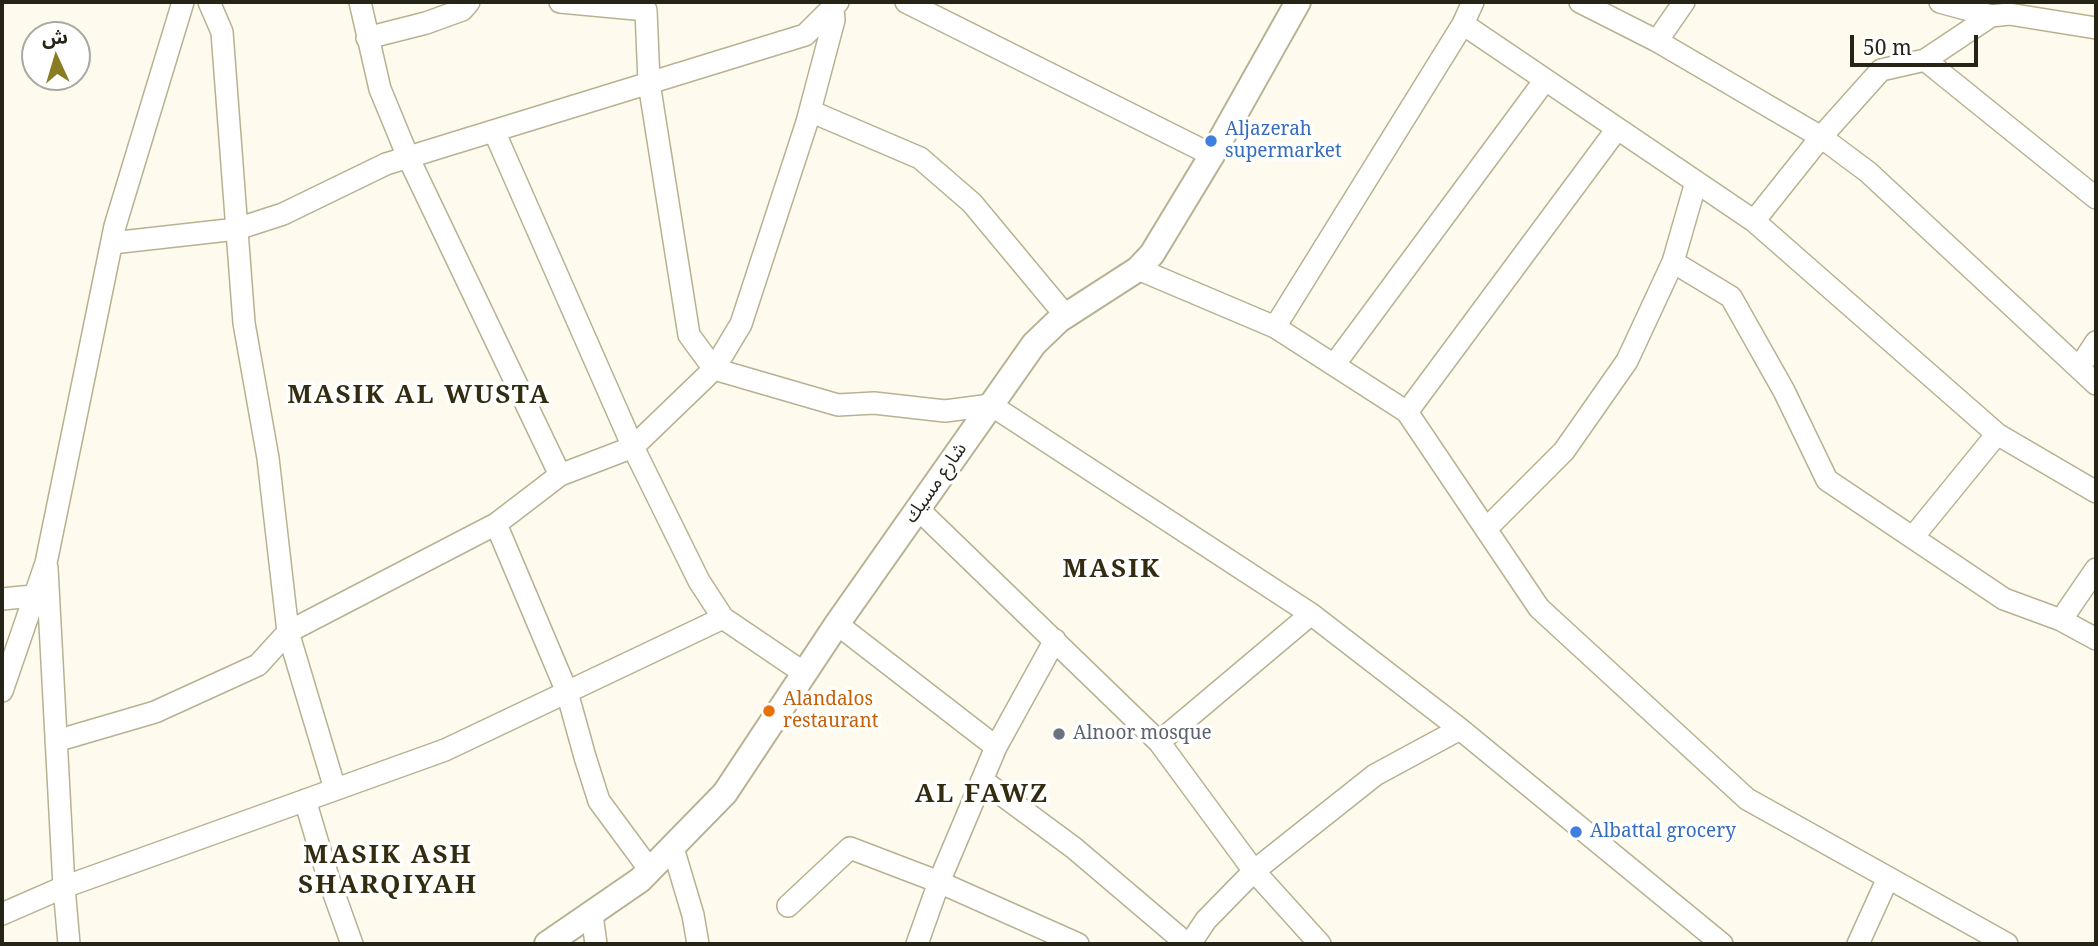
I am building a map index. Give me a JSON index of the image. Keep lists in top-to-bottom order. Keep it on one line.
{"streets":{"street":["شارع مسيك"]},"districts":["MASIK AL WUSTA","MASIK","AL FAWZ","MASIK ASH SHARQIYAH"],"places":["Aljazerah supermarket","Alandalos restaurant","Alnoor mosque","Albattal grocery"],"scale_bar":"50 m","north":"top"}
